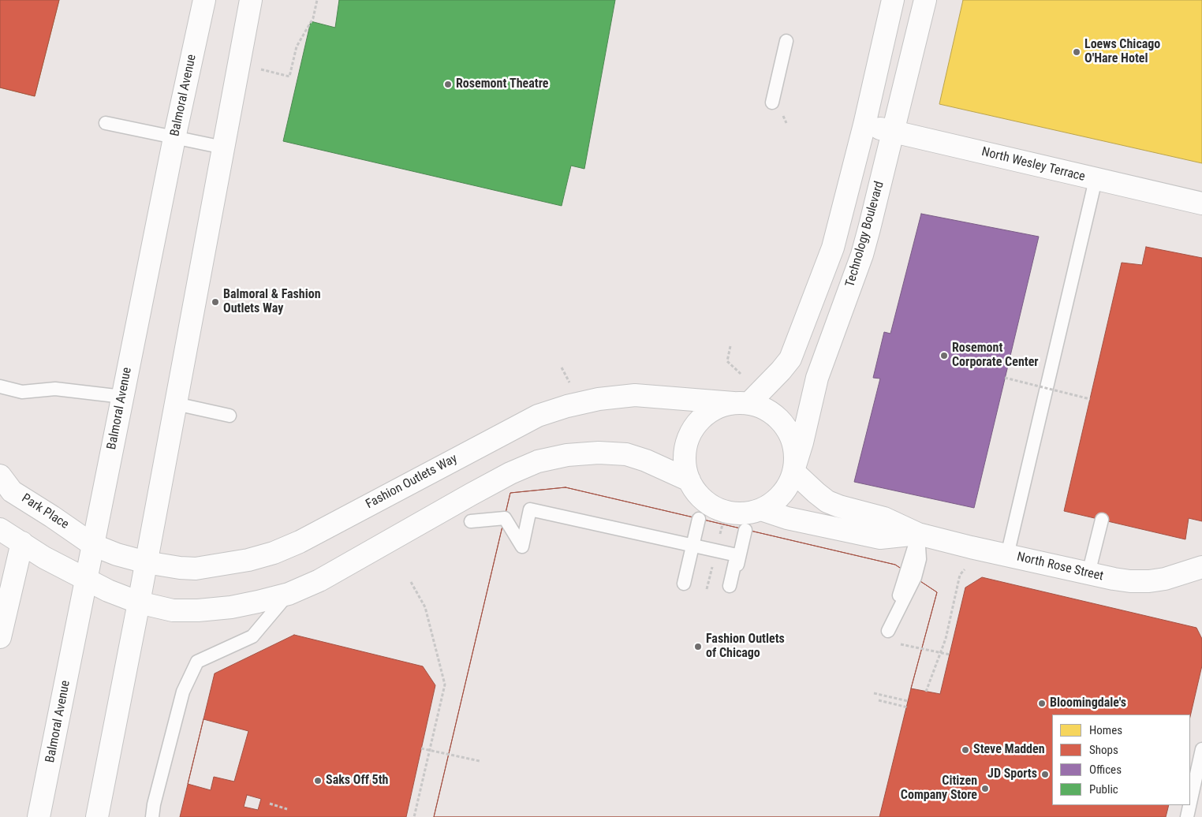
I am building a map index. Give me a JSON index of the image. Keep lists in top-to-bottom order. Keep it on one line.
{"streets":{"street":["Balmoral Avenue","North Wesley Terrace","Technology Boulevard","Fashion Outlets Way","Park Place","North Rose Street"]},"crossings":[["Balmoral Avenue","Fashion Outlets Way"],["Balmoral Avenue","Park Place"],["North Wesley Terrace","Technology Boulevard"],["Technology Boulevard","Fashion Outlets Way"],["Technology Boulevard","North Rose Street"],["Fashion Outlets Way","Park Place"],["Fashion Outlets Way","North Rose Street"]],"places":["Loews Chicago O'Hare Hotel","Rosemont Theatre","Balmoral & Fashion Outlets Way","Rosemont Corporate Center","Fashion Outlets of Chicago","Bloomingdale's","Steve Madden","JD Sports","Saks Off 5th","Citizen Company Store"],"legend":["Homes","Shops","Offices","Public"]}
